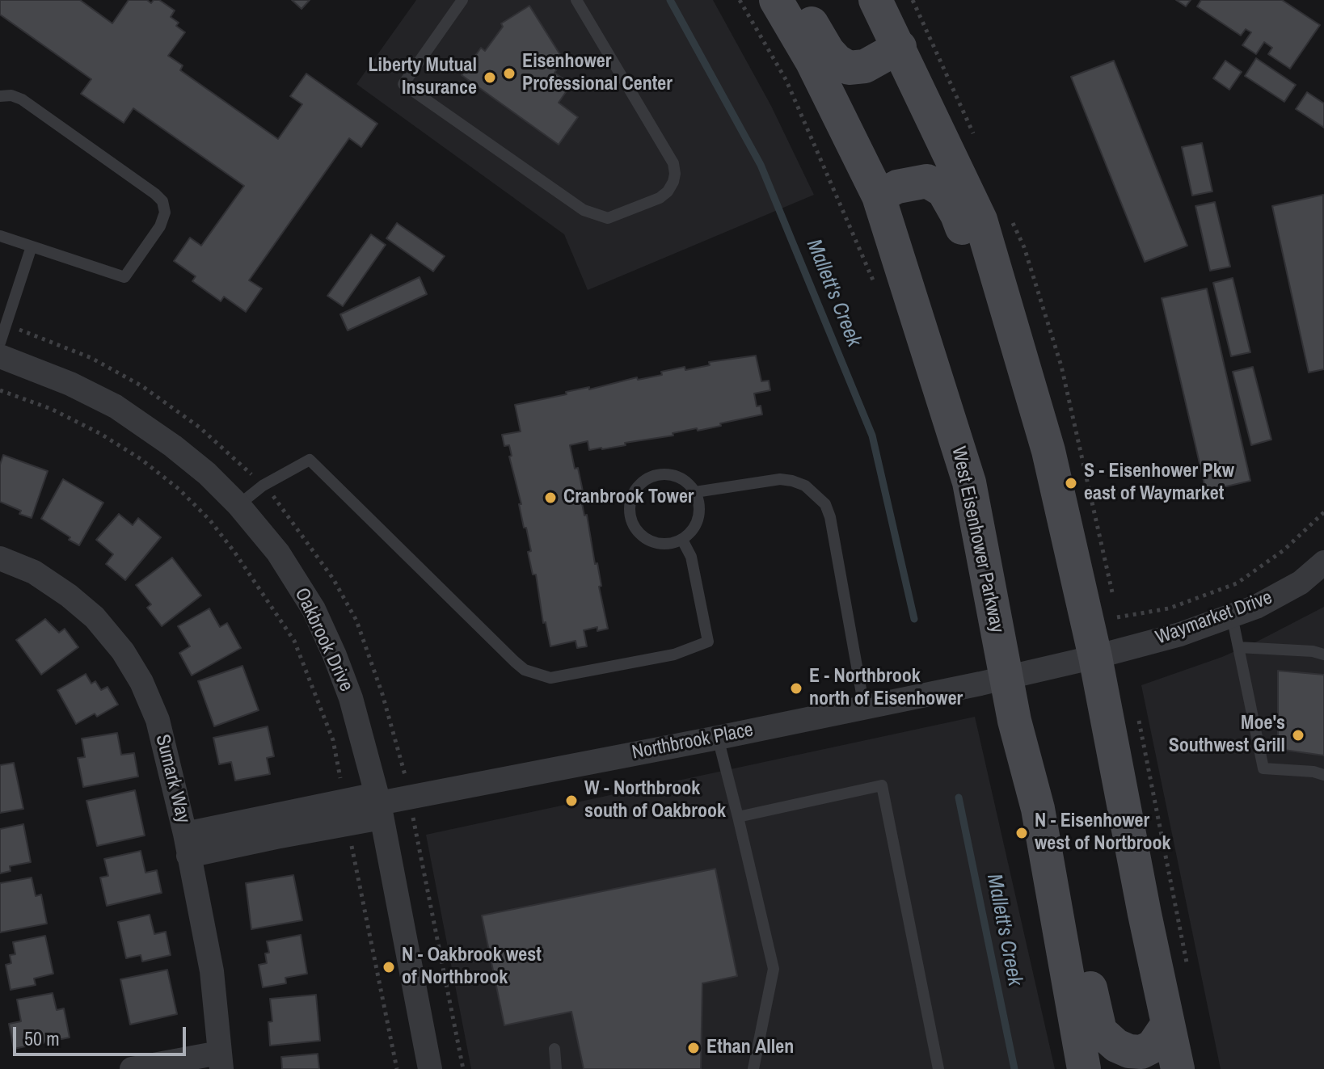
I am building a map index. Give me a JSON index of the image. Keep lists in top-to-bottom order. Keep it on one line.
{"streets":{"main road":["West Eisenhower Parkway"],"street":["Waymarket Drive","Oakbrook Drive","Northbrook Place","Sumark Way"]},"crossings":[["West Eisenhower Parkway","Waymarket Drive"],["West Eisenhower Parkway","Northbrook Place"],["Waymarket Drive","Northbrook Place"],["Oakbrook Drive","Northbrook Place"],["Northbrook Place","Sumark Way"]],"water":["Mallett's Creek"],"places":["Eisenhower Professional Center","Liberty Mutual Insurance","S - Eisenhower Pkw east of Waymarket","Cranbrook Tower","E - Northbrook north of Eisenhower","Moe's Southwest Grill","W - Northbrook south of Oakbrook","N - Eisenhower west of Nortbrook","N - Oakbrook west of Northbrook","Ethan Allen"],"scale_bar":"50 m"}
